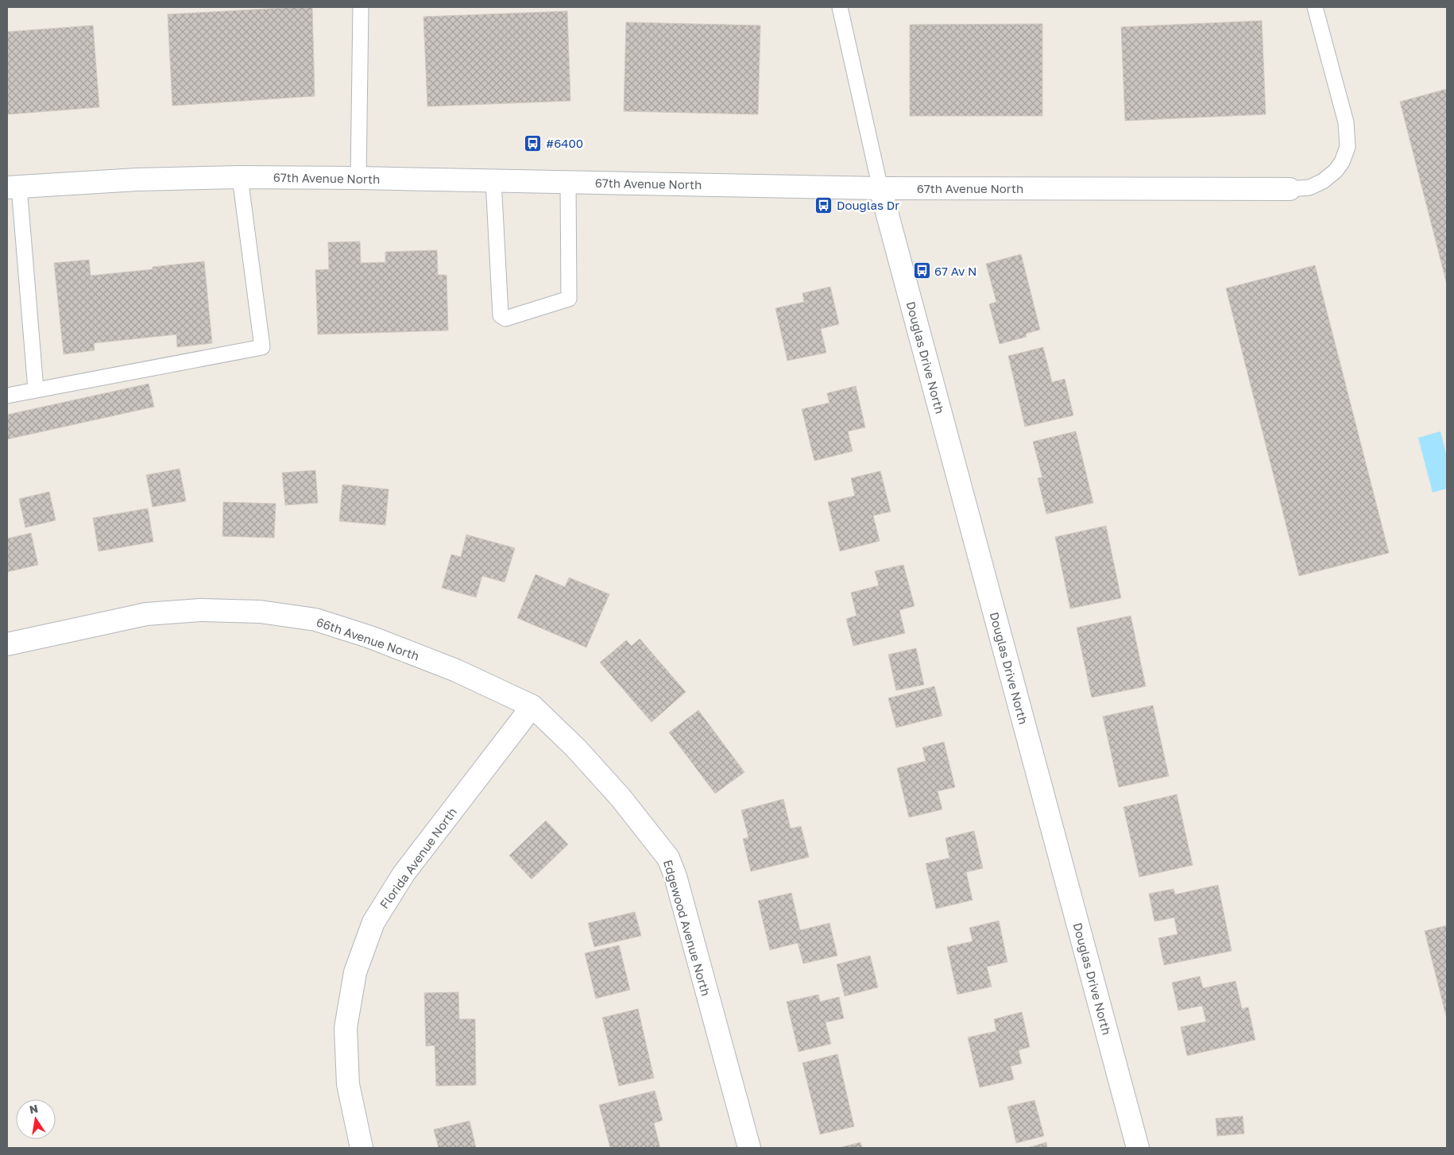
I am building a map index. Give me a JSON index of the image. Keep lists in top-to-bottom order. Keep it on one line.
{"streets":{"street":["67th Avenue North","Douglas Drive North","66th Avenue North","Florida Avenue North","Edgewood Avenue North"]},"crossings":[["67th Avenue North","Douglas Drive North"],["66th Avenue North","Florida Avenue North"],["66th Avenue North","Edgewood Avenue North"],["Florida Avenue North","Edgewood Avenue North"]],"places":{"bus stop":["#6400","Douglas Dr","67 Av N"]},"north":"top"}
